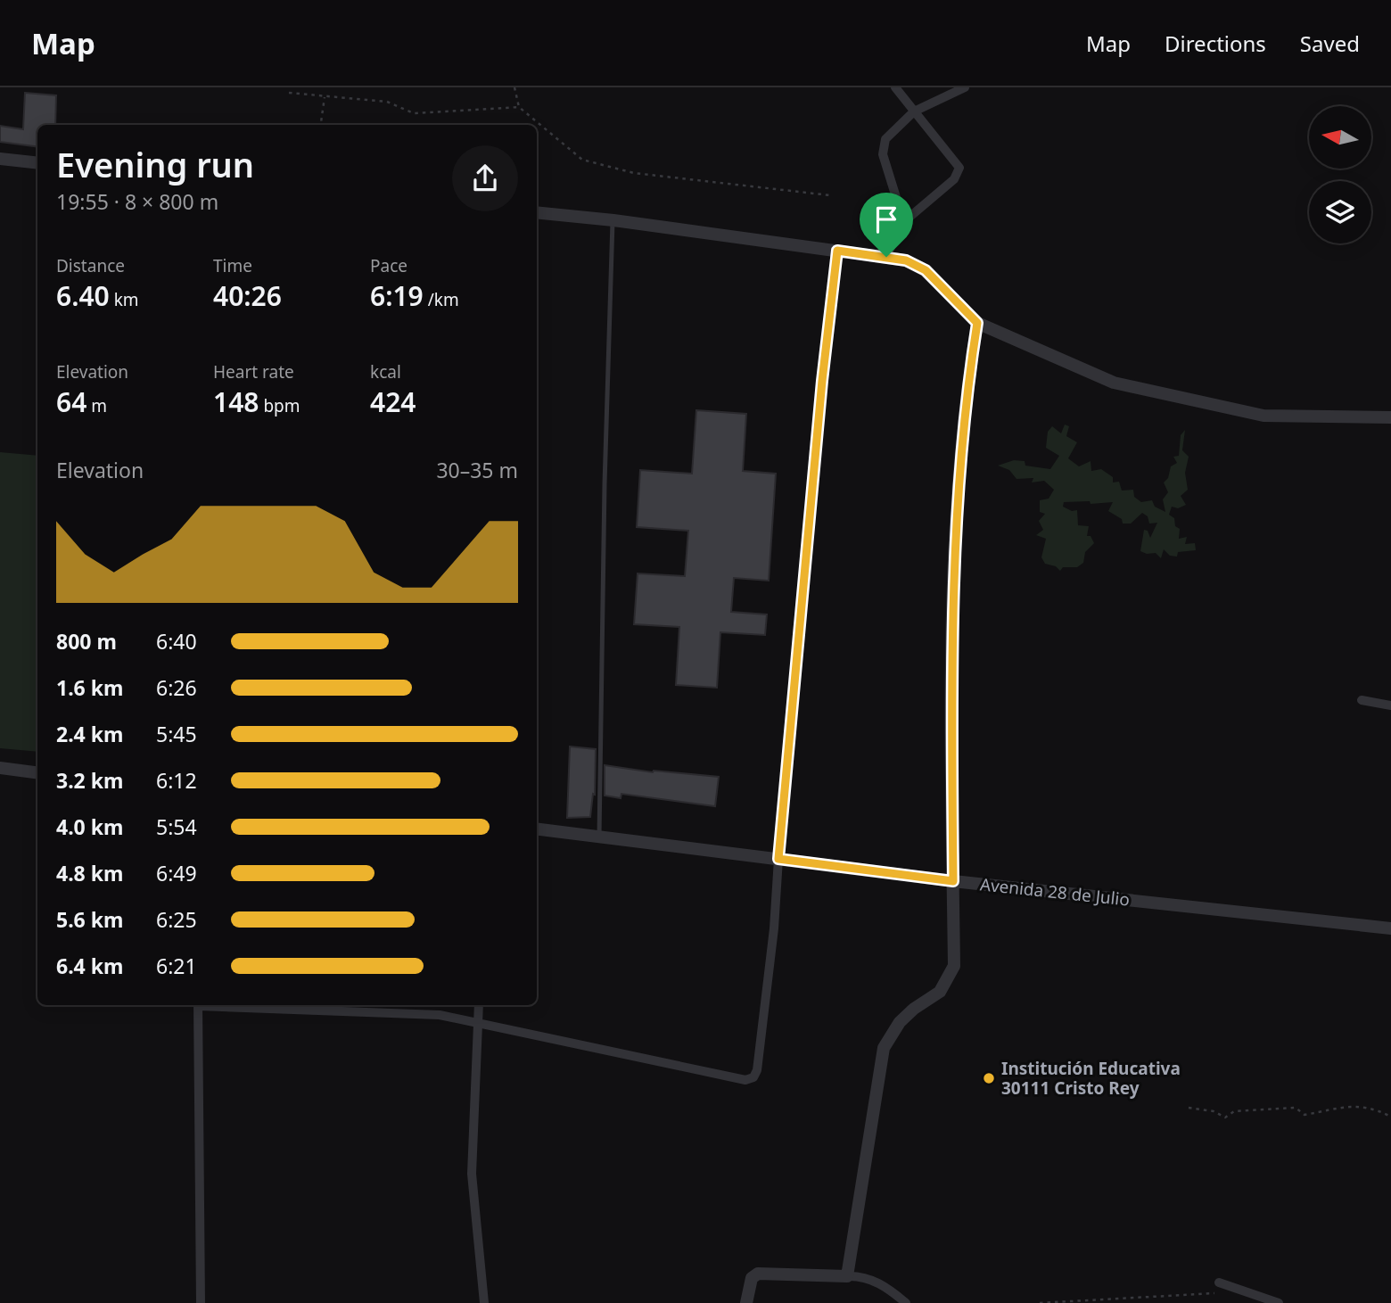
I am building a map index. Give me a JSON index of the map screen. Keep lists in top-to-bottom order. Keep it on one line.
{"streets":{"street":["Avenida 28 de Julio"]},"places":["Institución Educativa 30111 Cristo Rey"],"north":"left","page":{"header":"Map","nav":["Map","Directions","Saved"],"heading":["Evening run","19:55 · 8 × 800 m"],"stats":[["Distance","6.40 km"],["Time","40:26"],["Pace","6:19 /km"],["Elevation","64 m"],["Heart rate","148 bpm"],["kcal","424"]],"chart":["Elevation","30–35 m"],"list":[{"name":"800 m","note":"6:40"},{"name":"1.6 km","note":"6:26"},{"name":"2.4 km","note":"5:45"},{"name":"3.2 km","note":"6:12"},{"name":"4.0 km","note":"5:54"},{"name":"4.8 km","note":"6:49"},{"name":"5.6 km","note":"6:25"},{"name":"6.4 km","note":"6:21"}]}}
